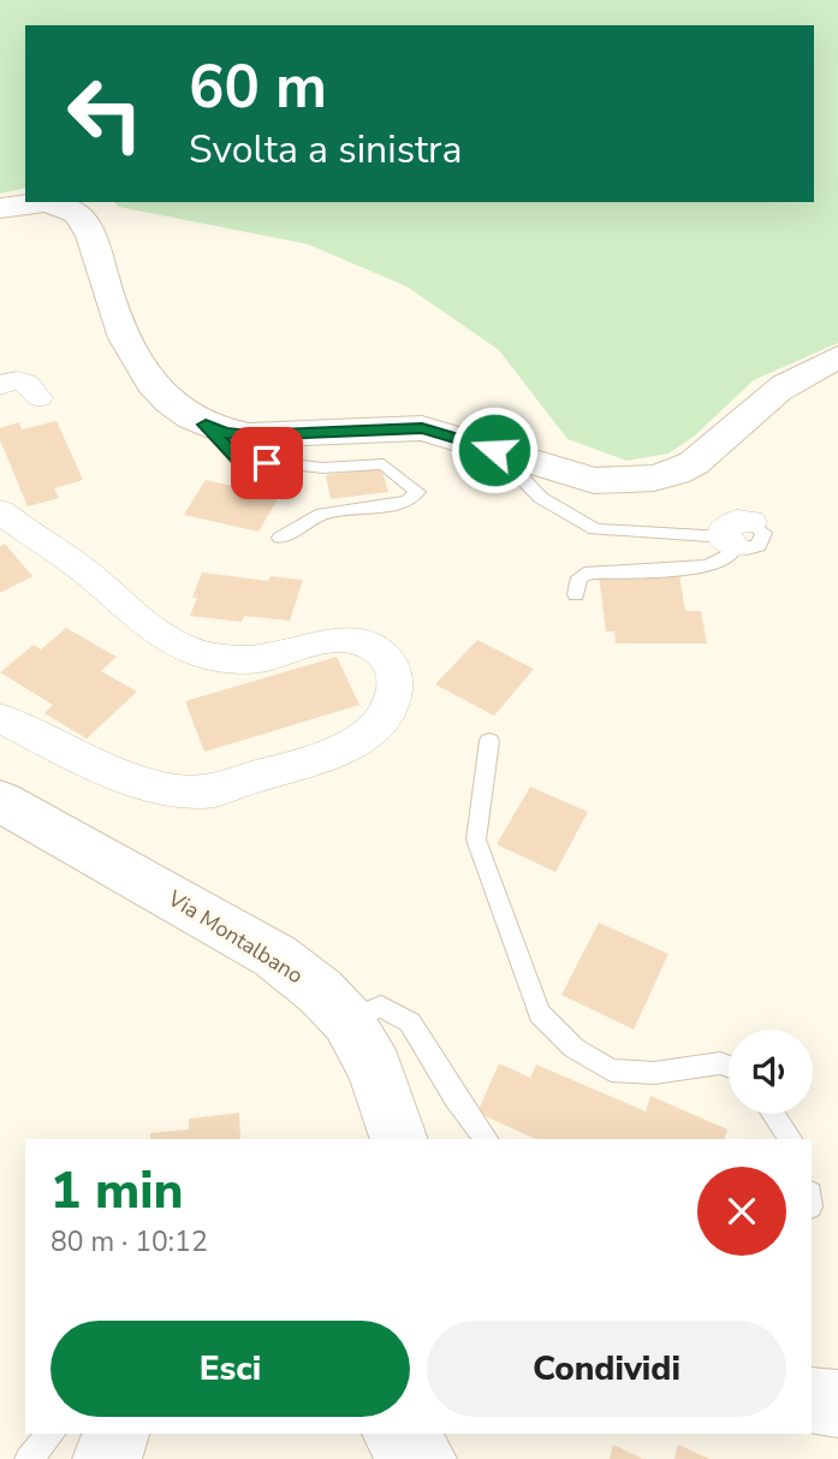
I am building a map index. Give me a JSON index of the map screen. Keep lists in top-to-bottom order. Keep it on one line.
{"streets":{"street":["Via Montalbano"]},"page":{"turn":["60 m","Svolta a sinistra"],"heading":["1 min","80 m · 10:12"],"buttons":["Esci","Condividi"]}}
